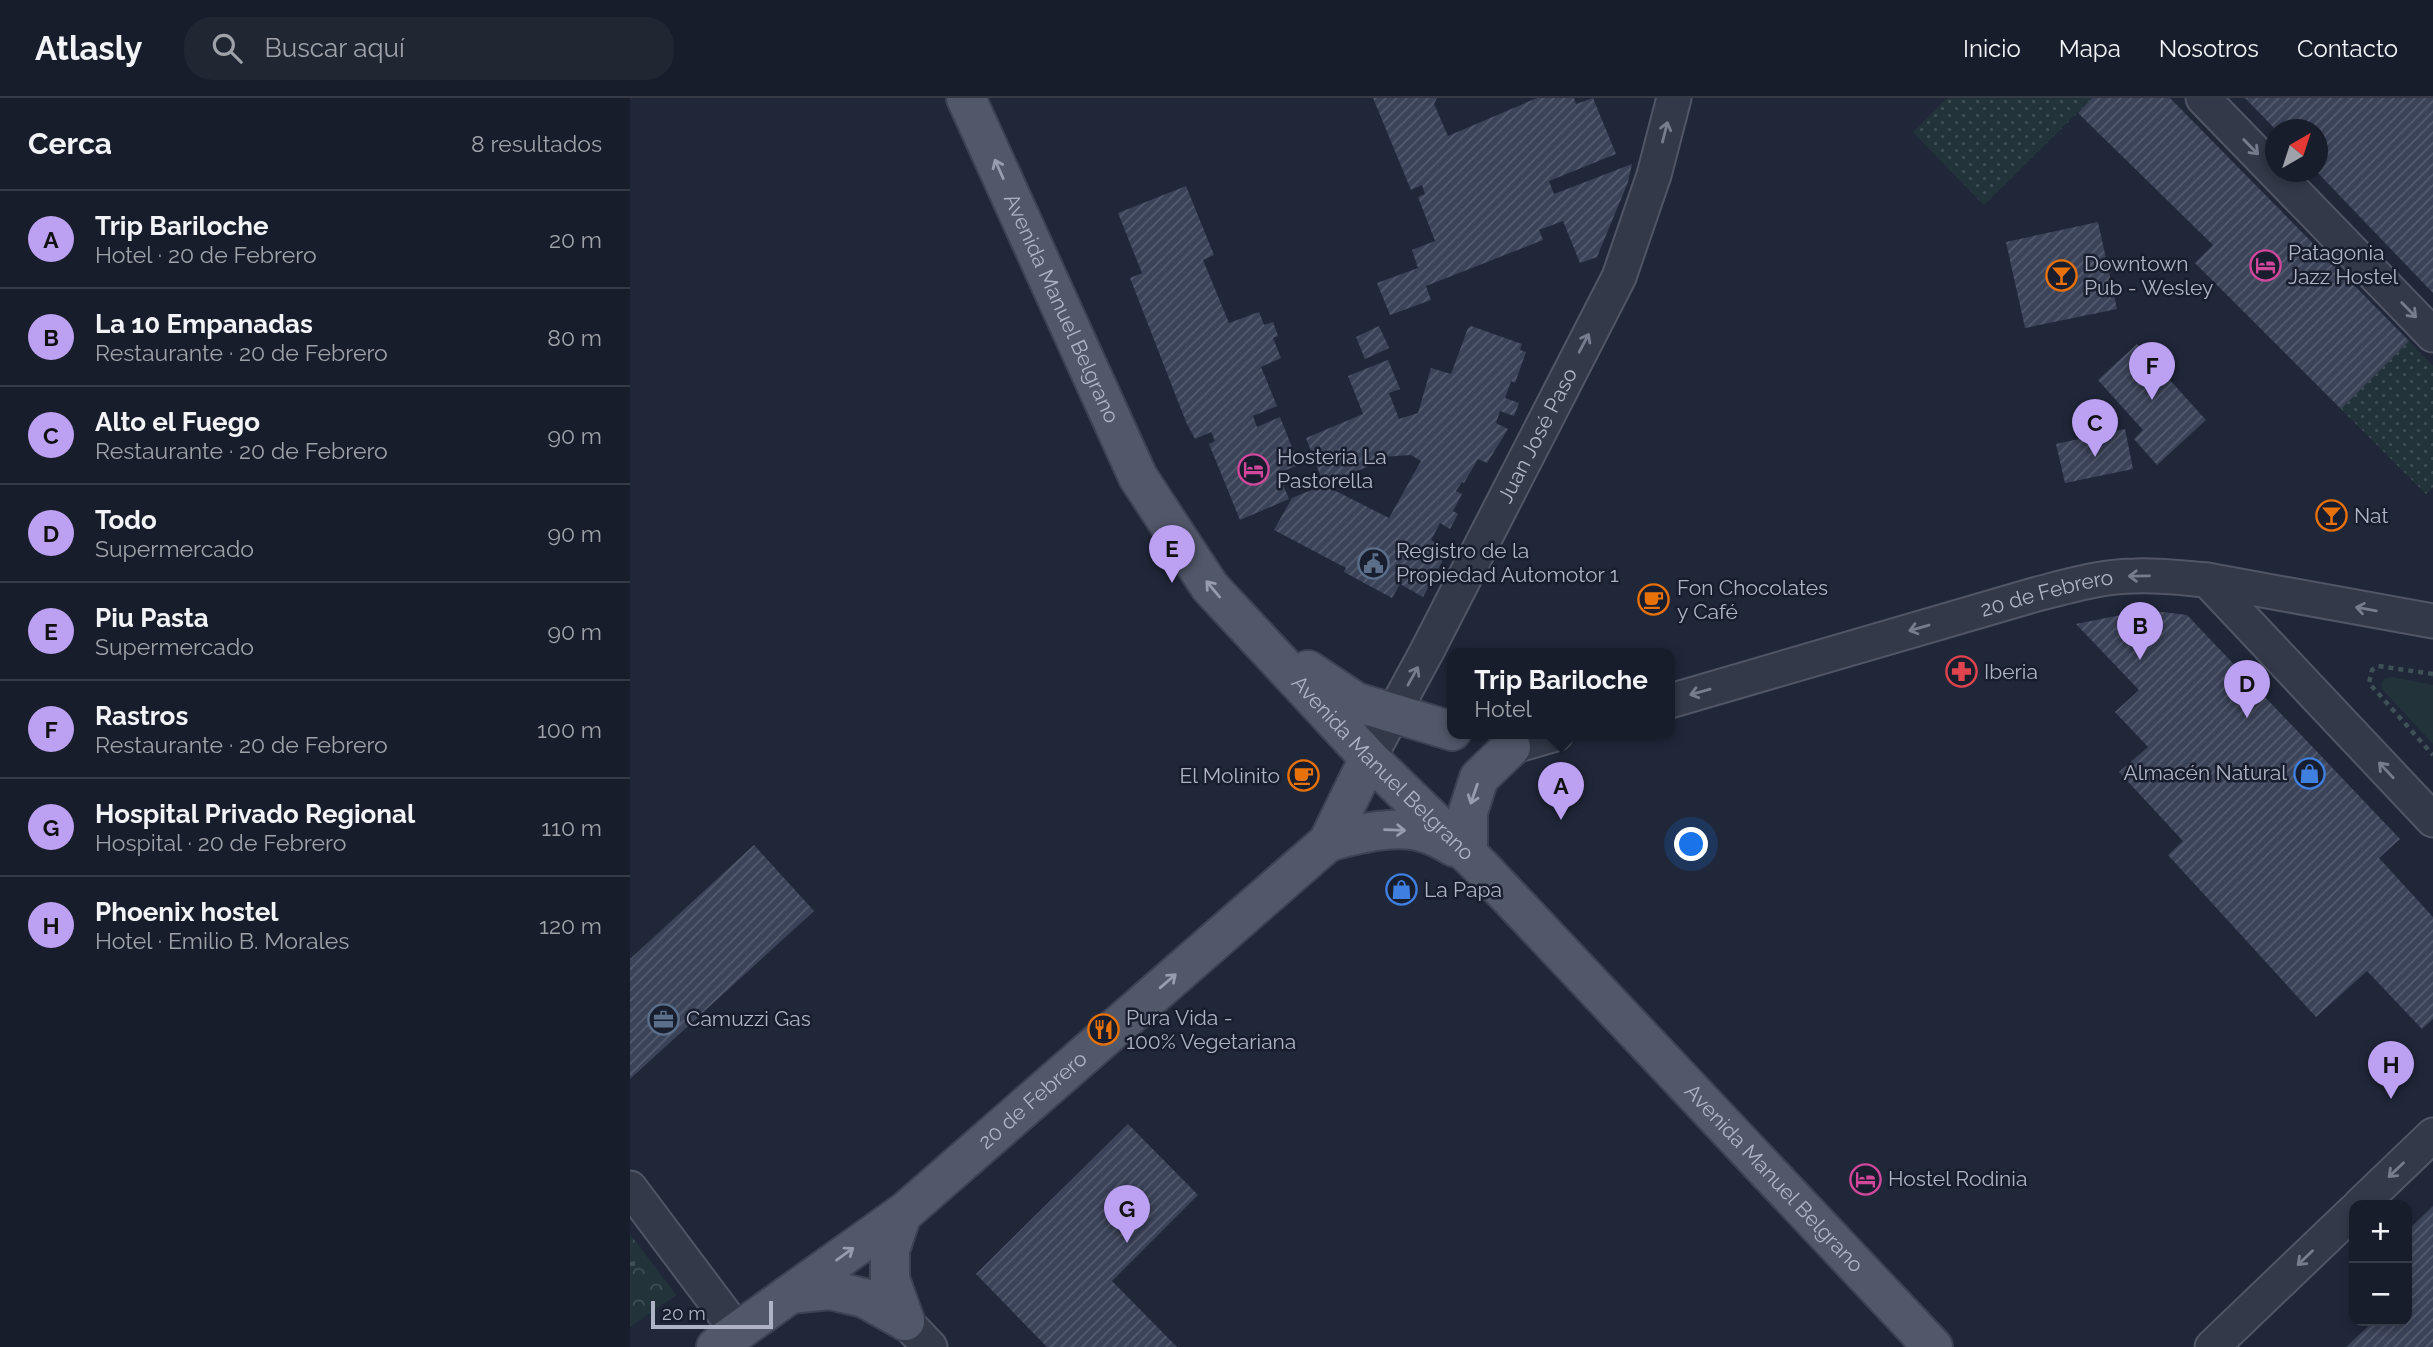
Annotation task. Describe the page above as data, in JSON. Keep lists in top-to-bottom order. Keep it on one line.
{"streets":{"main road":["Avenida Manuel Belgrano","20 de Febrero"],"street":["Juan José Paso"]},"crossings":[["Avenida Manuel Belgrano","Juan José Paso"],["Avenida Manuel Belgrano","20 de Febrero"],["Juan José Paso","20 de Febrero"]],"one_way":["Avenida Manuel Belgrano","Juan José Paso"],"places":{"hotel":["Patagonia Jazz Hostel","Hosteria La Pastorella","Hostel Rodinia"],"bar":["Downtown Pub - Wesley","Nat"],"public building":["Registro de la Propiedad Automotor 1"],"cafe":["Fon Chocolates y Café","El Molinito"],"pharmacy":["Iberia"],"shop":["Almacén Natural","La Papa"],"office":["Camuzzi Gas"],"restaurant":["Pura Vida - 100% Vegetariana"]},"scale_bar":"20 m","north":"top right","page":{"header":"Atlasly","search":"Buscar aquí","nav":["Inicio","Mapa","Nosotros","Contacto"],"heading":["Cerca","8 resultados"],"list":[{"mark":"A","name":"Trip Bariloche","note":"Hotel · 20 de Febrero","value":"20 m"},{"mark":"B","name":"La 10 Empanadas","note":"Restaurante · 20 de Febrero","value":"80 m"},{"mark":"C","name":"Alto el Fuego","note":"Restaurante · 20 de Febrero","value":"90 m"},{"mark":"D","name":"Todo","note":"Supermercado","value":"90 m"},{"mark":"E","name":"Piu Pasta","note":"Supermercado","value":"90 m"},{"mark":"F","name":"Rastros","note":"Restaurante · 20 de Febrero","value":"100 m"},{"mark":"G","name":"Hospital Privado Regional","note":"Hospital · 20 de Febrero","value":"110 m"},{"mark":"H","name":"Phoenix hostel","note":"Hotel · Emilio B. Morales","value":"120 m"}],"pins":["F","C","E","B","D","A","H","G"],"popup":["Trip Bariloche","Hotel"],"map_buttons":["+","−"],"scale":"20 m"}}
